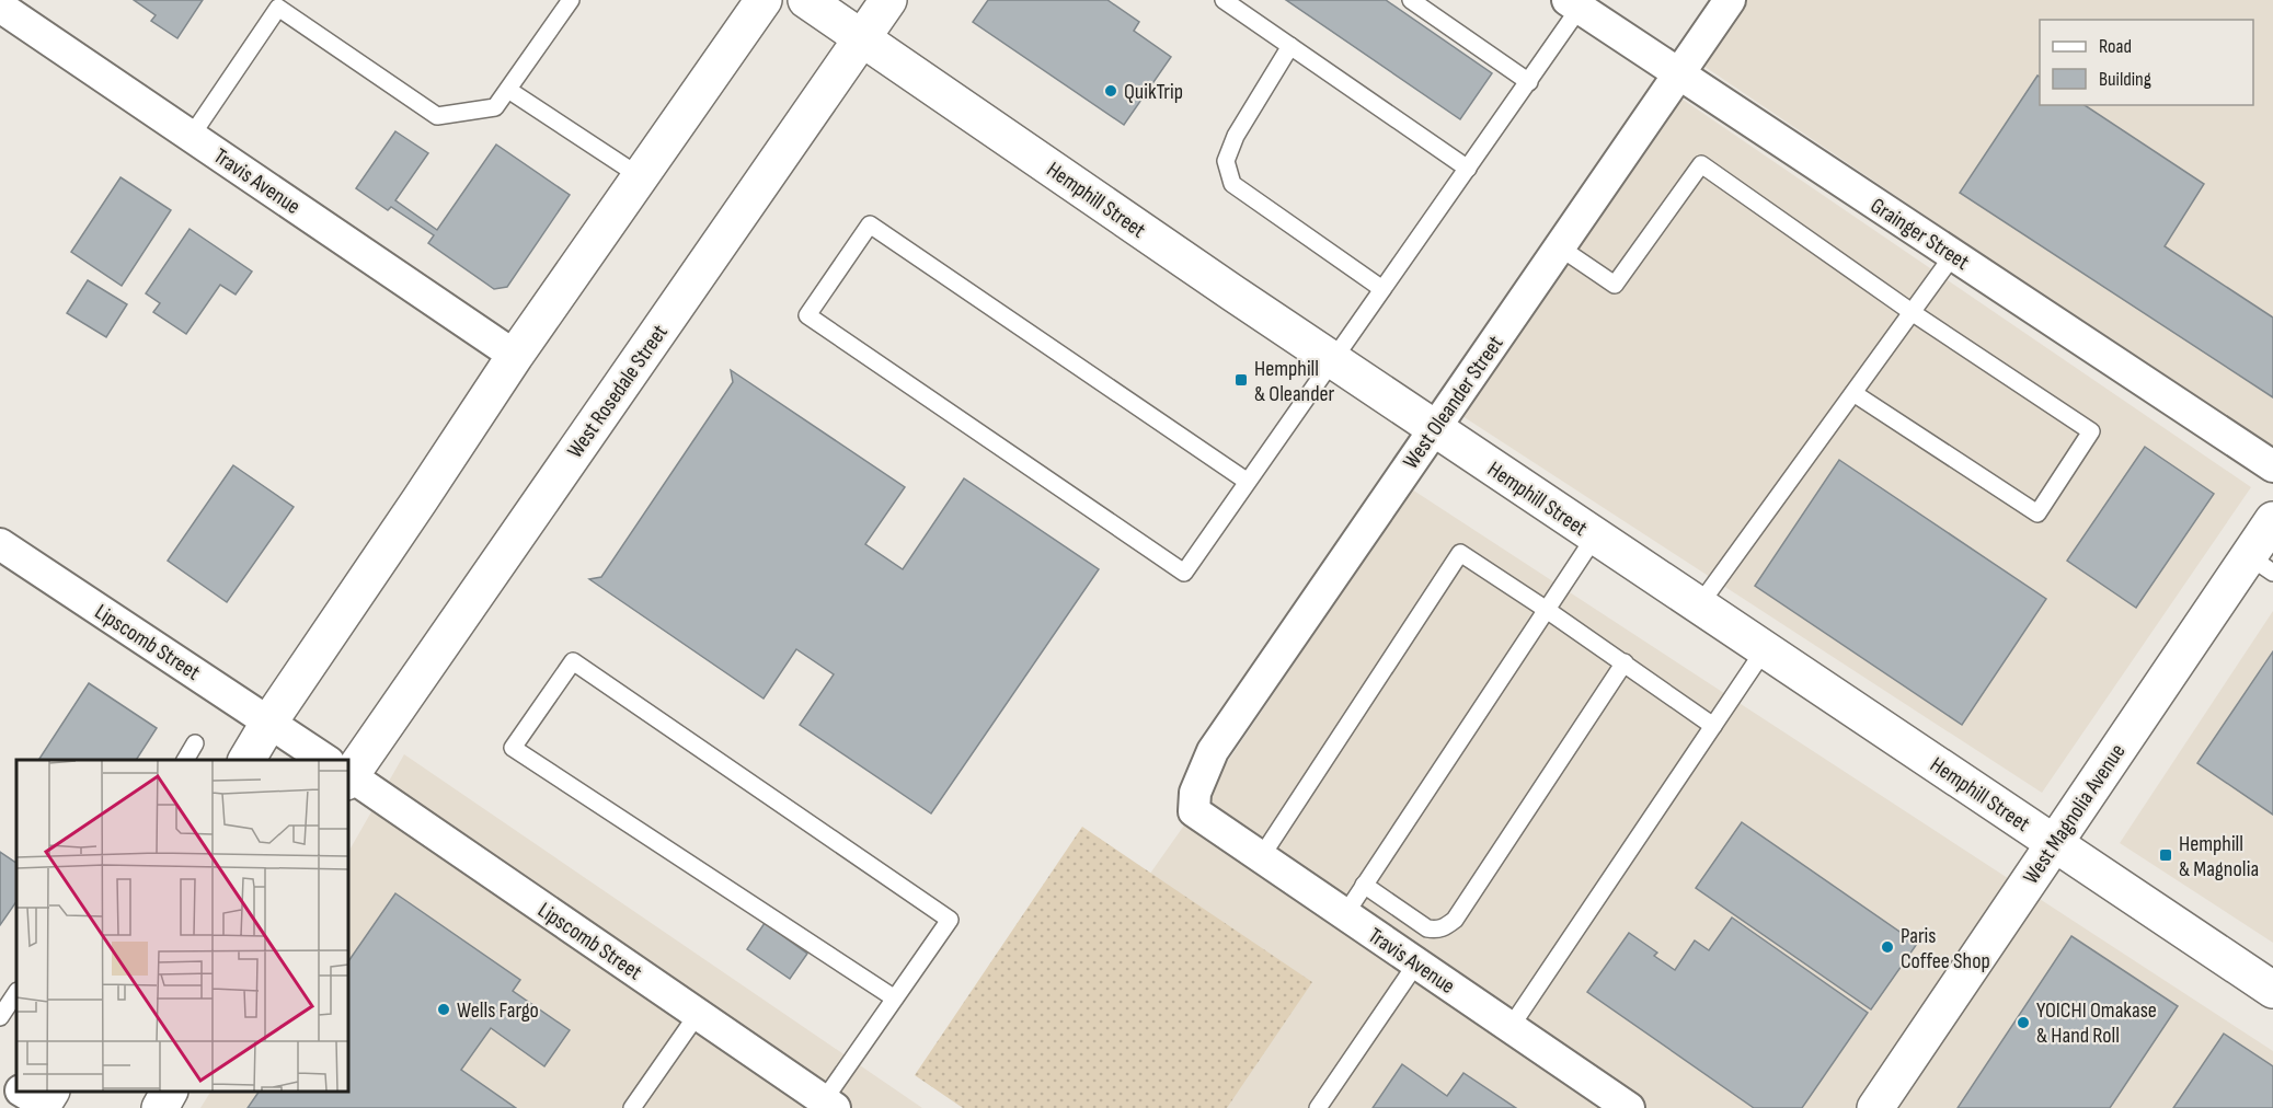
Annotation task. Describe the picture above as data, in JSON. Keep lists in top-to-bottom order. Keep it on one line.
{"streets":{"main road":["Hemphill Street","West Rosedale Street","West Magnolia Avenue"],"street":["Travis Avenue","Grainger Street","West Oleander Street","Lipscomb Street"]},"crossings":[["Travis Avenue","West Oleander Street"],["Hemphill Street","West Rosedale Street"],["Hemphill Street","West Oleander Street"],["Hemphill Street","West Magnolia Avenue"],["Grainger Street","West Oleander Street"]],"places":{"other":["QuikTrip","Paris Coffee Shop","Wells Fargo","YOICHI Omakase & Hand Roll"],"transit":["Hemphill & Oleander","Hemphill & Magnolia"]},"legend":["Road","Building"]}
